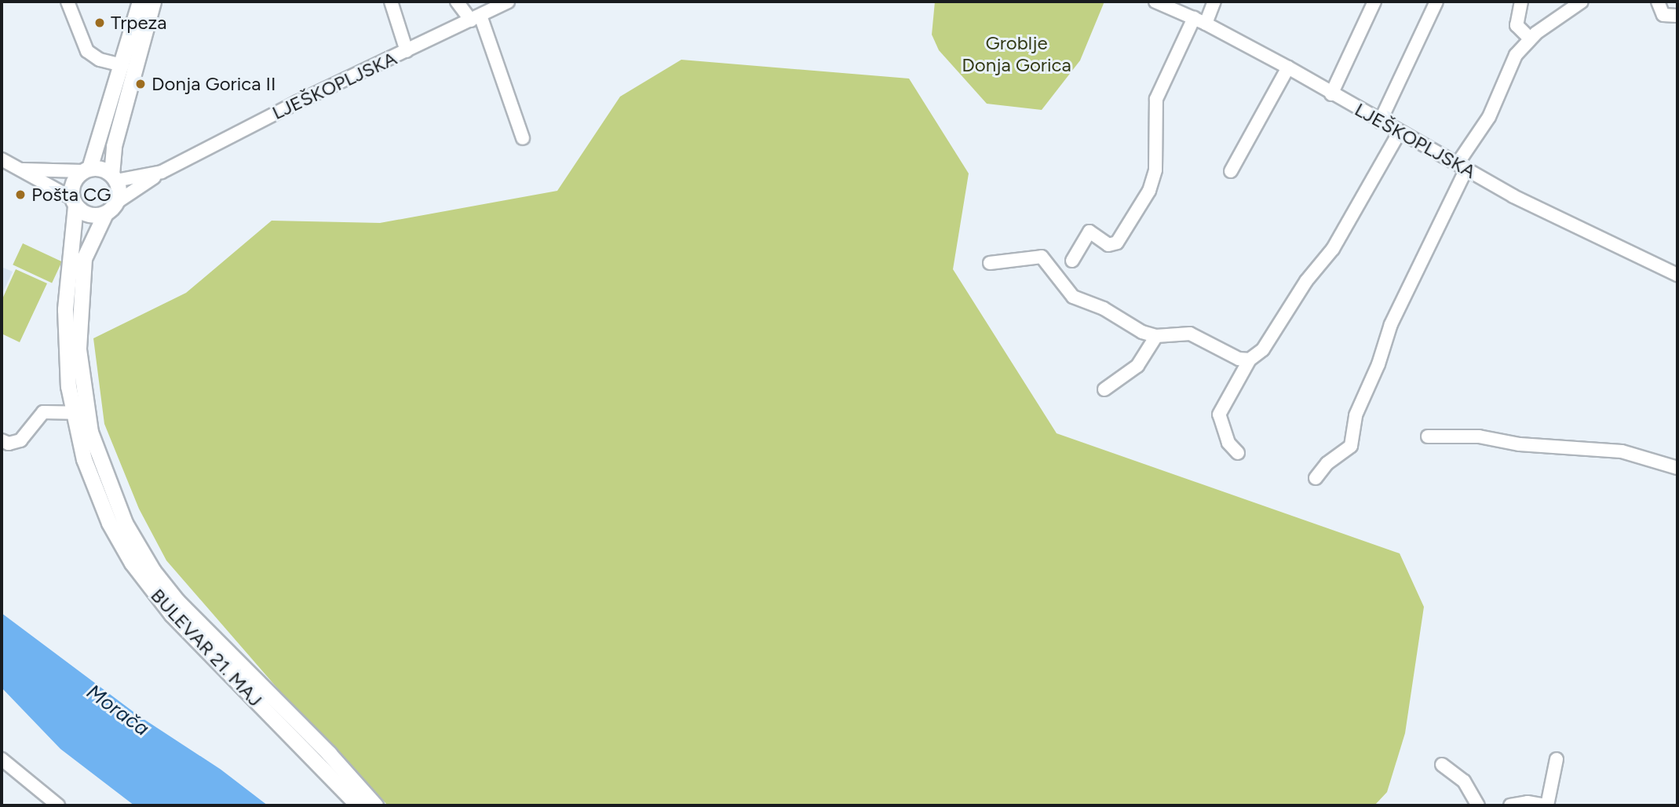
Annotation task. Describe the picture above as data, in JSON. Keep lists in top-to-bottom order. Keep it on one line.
{"streets":{"main road":["BULEVAR 21. MAJ"],"street":["LJEŠKOPLJSKA"]},"crossings":[["LJEŠKOPLJSKA","BULEVAR 21. MAJ"]],"water":["Morača"],"parks":["Groblje Donja Gorica"],"places":["Trpeza","Donja Gorica II","Pošta CG"]}
